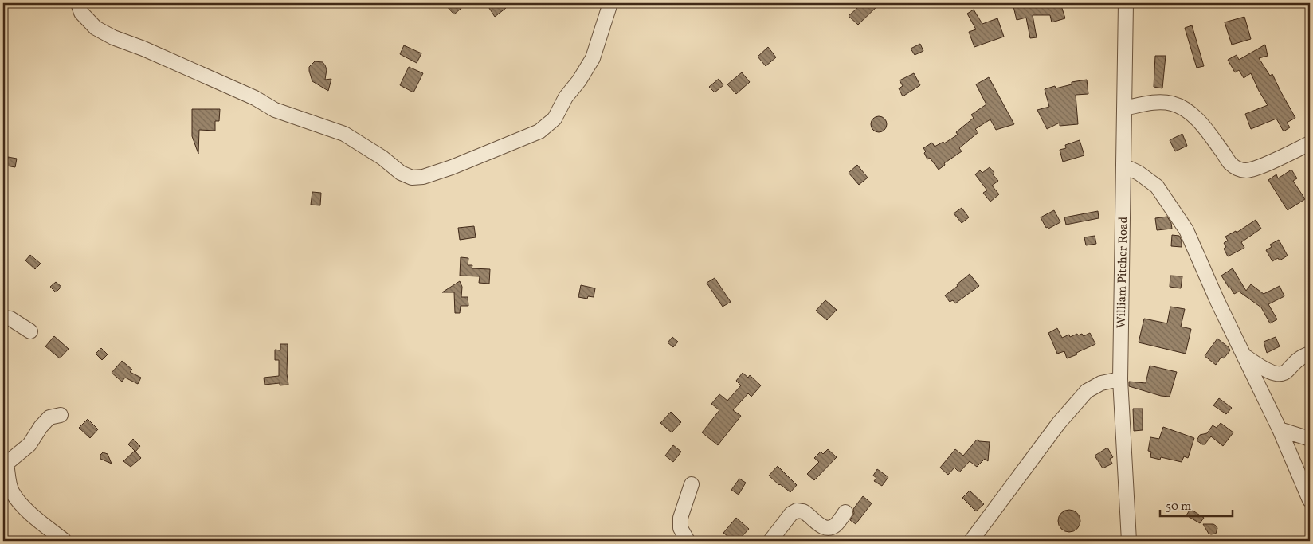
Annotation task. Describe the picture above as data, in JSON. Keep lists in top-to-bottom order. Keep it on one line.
{"streets":{"street":["William Pitcher Road"]},"scale_bar":"50 m"}
